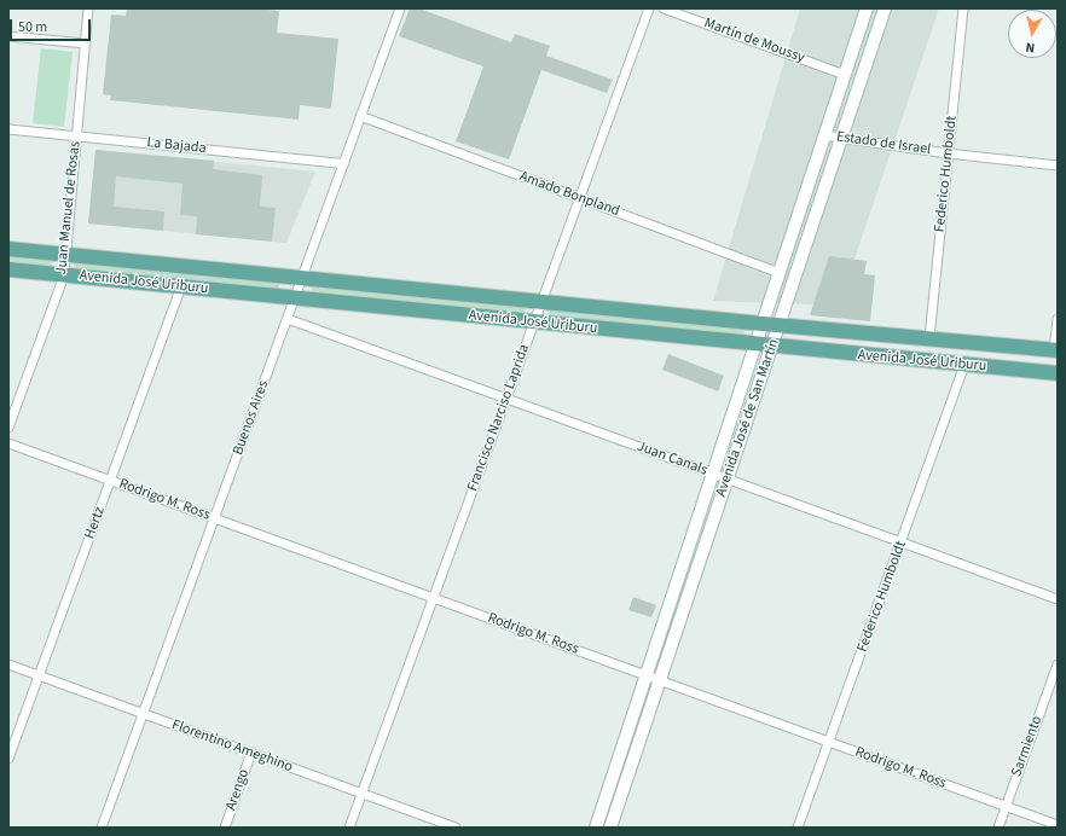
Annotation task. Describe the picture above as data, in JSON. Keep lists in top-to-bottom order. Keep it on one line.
{"streets":{"main road":["Avenida José Uriburu","Avenida José de San Martín"],"street":["Martín de Moussy","Estado de Israel","La Bajada","Federico Humboldt","Amado Bonpland","Juan Manuel de Rosas","Buenos Aires","Francisco Narciso Laprida","Juan Canals","Rodrigo M. Ross","Hertz","Florentino Ameghino","Sarmiento","Arengo"]},"crossings":[["Martín de Moussy","Avenida José de San Martín"],["Estado de Israel","Federico Humboldt"],["Estado de Israel","Avenida José de San Martín"],["La Bajada","Juan Manuel de Rosas"],["La Bajada","Buenos Aires"],["Federico Humboldt","Avenida José Uriburu"],["Federico Humboldt","Juan Canals"],["Federico Humboldt","Rodrigo M. Ross"],["Amado Bonpland","Buenos Aires"],["Amado Bonpland","Francisco Narciso Laprida"],["Amado Bonpland","Avenida José de San Martín"],["Juan Manuel de Rosas","Avenida José Uriburu"],["Avenida José Uriburu","Buenos Aires"],["Avenida José Uriburu","Francisco Narciso Laprida"],["Avenida José Uriburu","Avenida José de San Martín"],["Avenida José Uriburu","Hertz"],["Buenos Aires","Juan Canals"],["Buenos Aires","Rodrigo M. Ross"],["Buenos Aires","Florentino Ameghino"],["Francisco Narciso Laprida","Juan Canals"],["Francisco Narciso Laprida","Rodrigo M. Ross"],["Francisco Narciso Laprida","Florentino Ameghino"],["Avenida José de San Martín","Juan Canals"],["Avenida José de San Martín","Rodrigo M. Ross"],["Rodrigo M. Ross","Hertz"],["Rodrigo M. Ross","Sarmiento"],["Hertz","Florentino Ameghino"],["Florentino Ameghino","Arengo"]],"scale_bar":"50 m","north":"bottom"}
